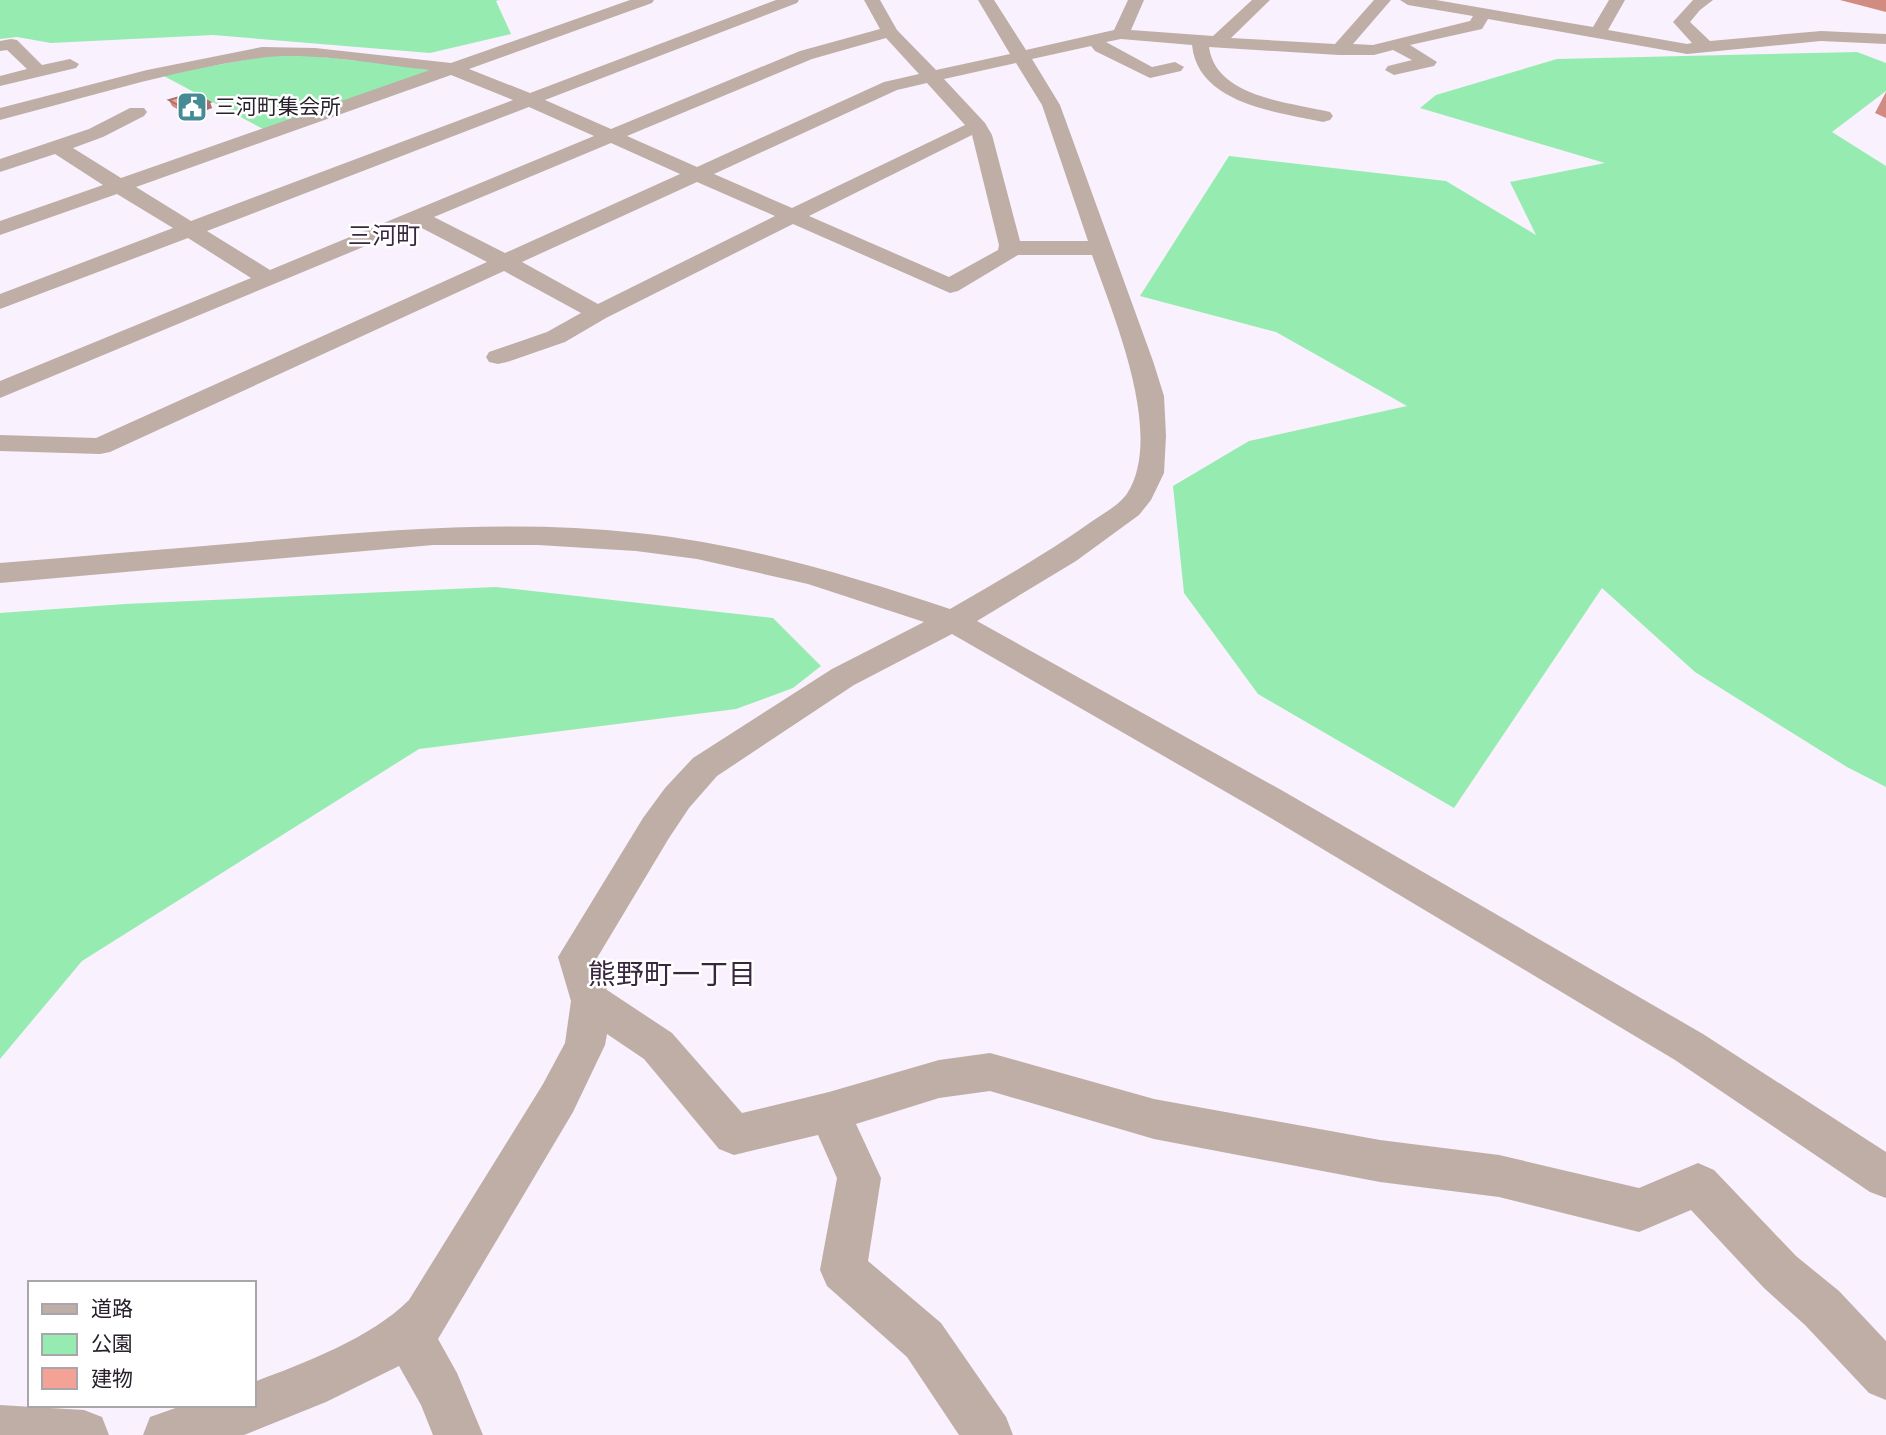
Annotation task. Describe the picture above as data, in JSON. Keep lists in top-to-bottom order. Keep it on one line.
{"districts":["三河町","熊野町一丁目"],"places":{"public building":["三河町集会所"]},"legend":["道路","公園","建物"]}
